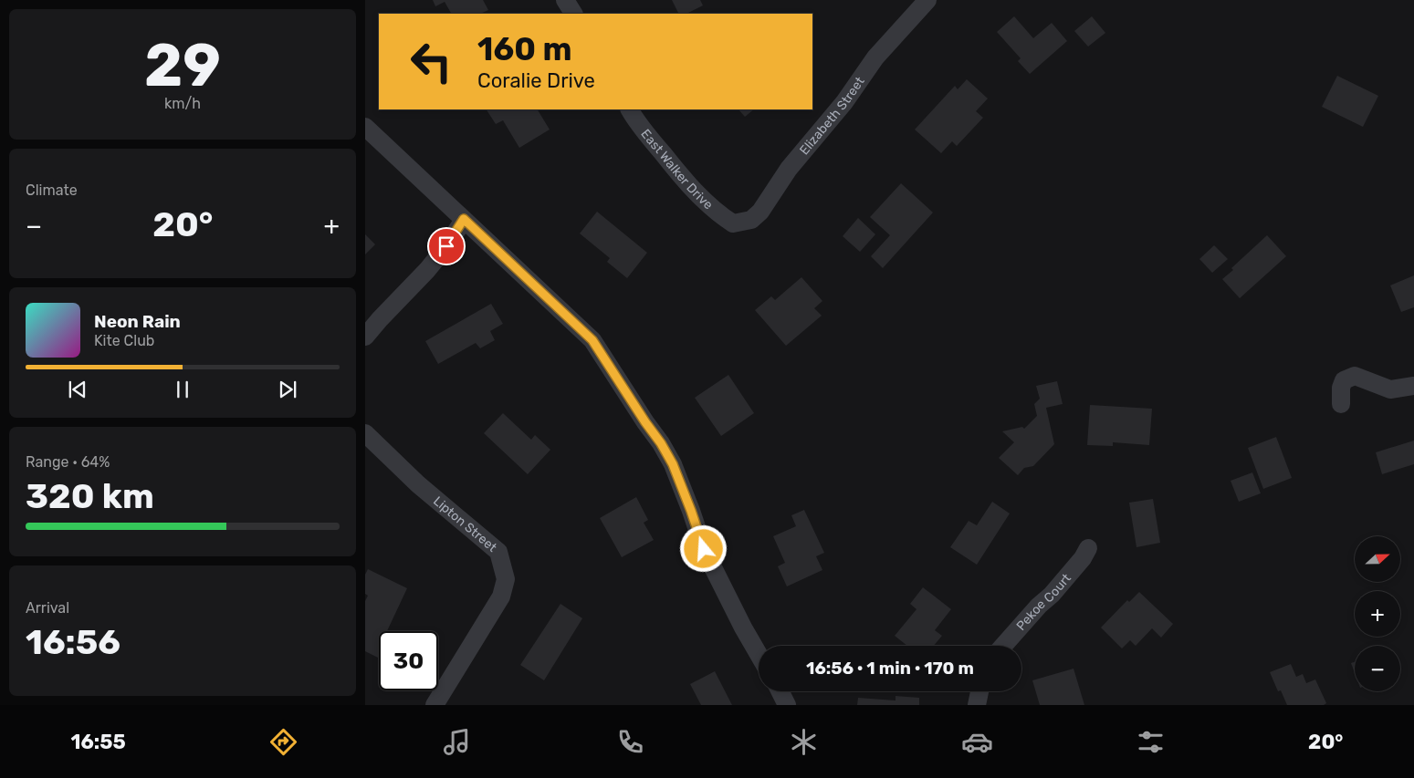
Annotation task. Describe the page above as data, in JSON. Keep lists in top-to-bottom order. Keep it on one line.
{"streets":{"street":["Elizabeth Street","East Walker Drive","Lipton Street","Pekoe Court"]},"crossings":[["Elizabeth Street","East Walker Drive"]],"north":"right","page":{"tile":[["29","km/h"],"Climate",["Range · 64%","320 km"],["Arrival","16:56"]],"turn":["160 m","Coralie Drive"],"heat":["−","20°","+"],"song":["Neon Rain","Kite Club"],"map_buttons":["+","−"],"limit":"30","trip":"16:56 · 1 min · 170 m","tabs":["16:55","20°"]}}
